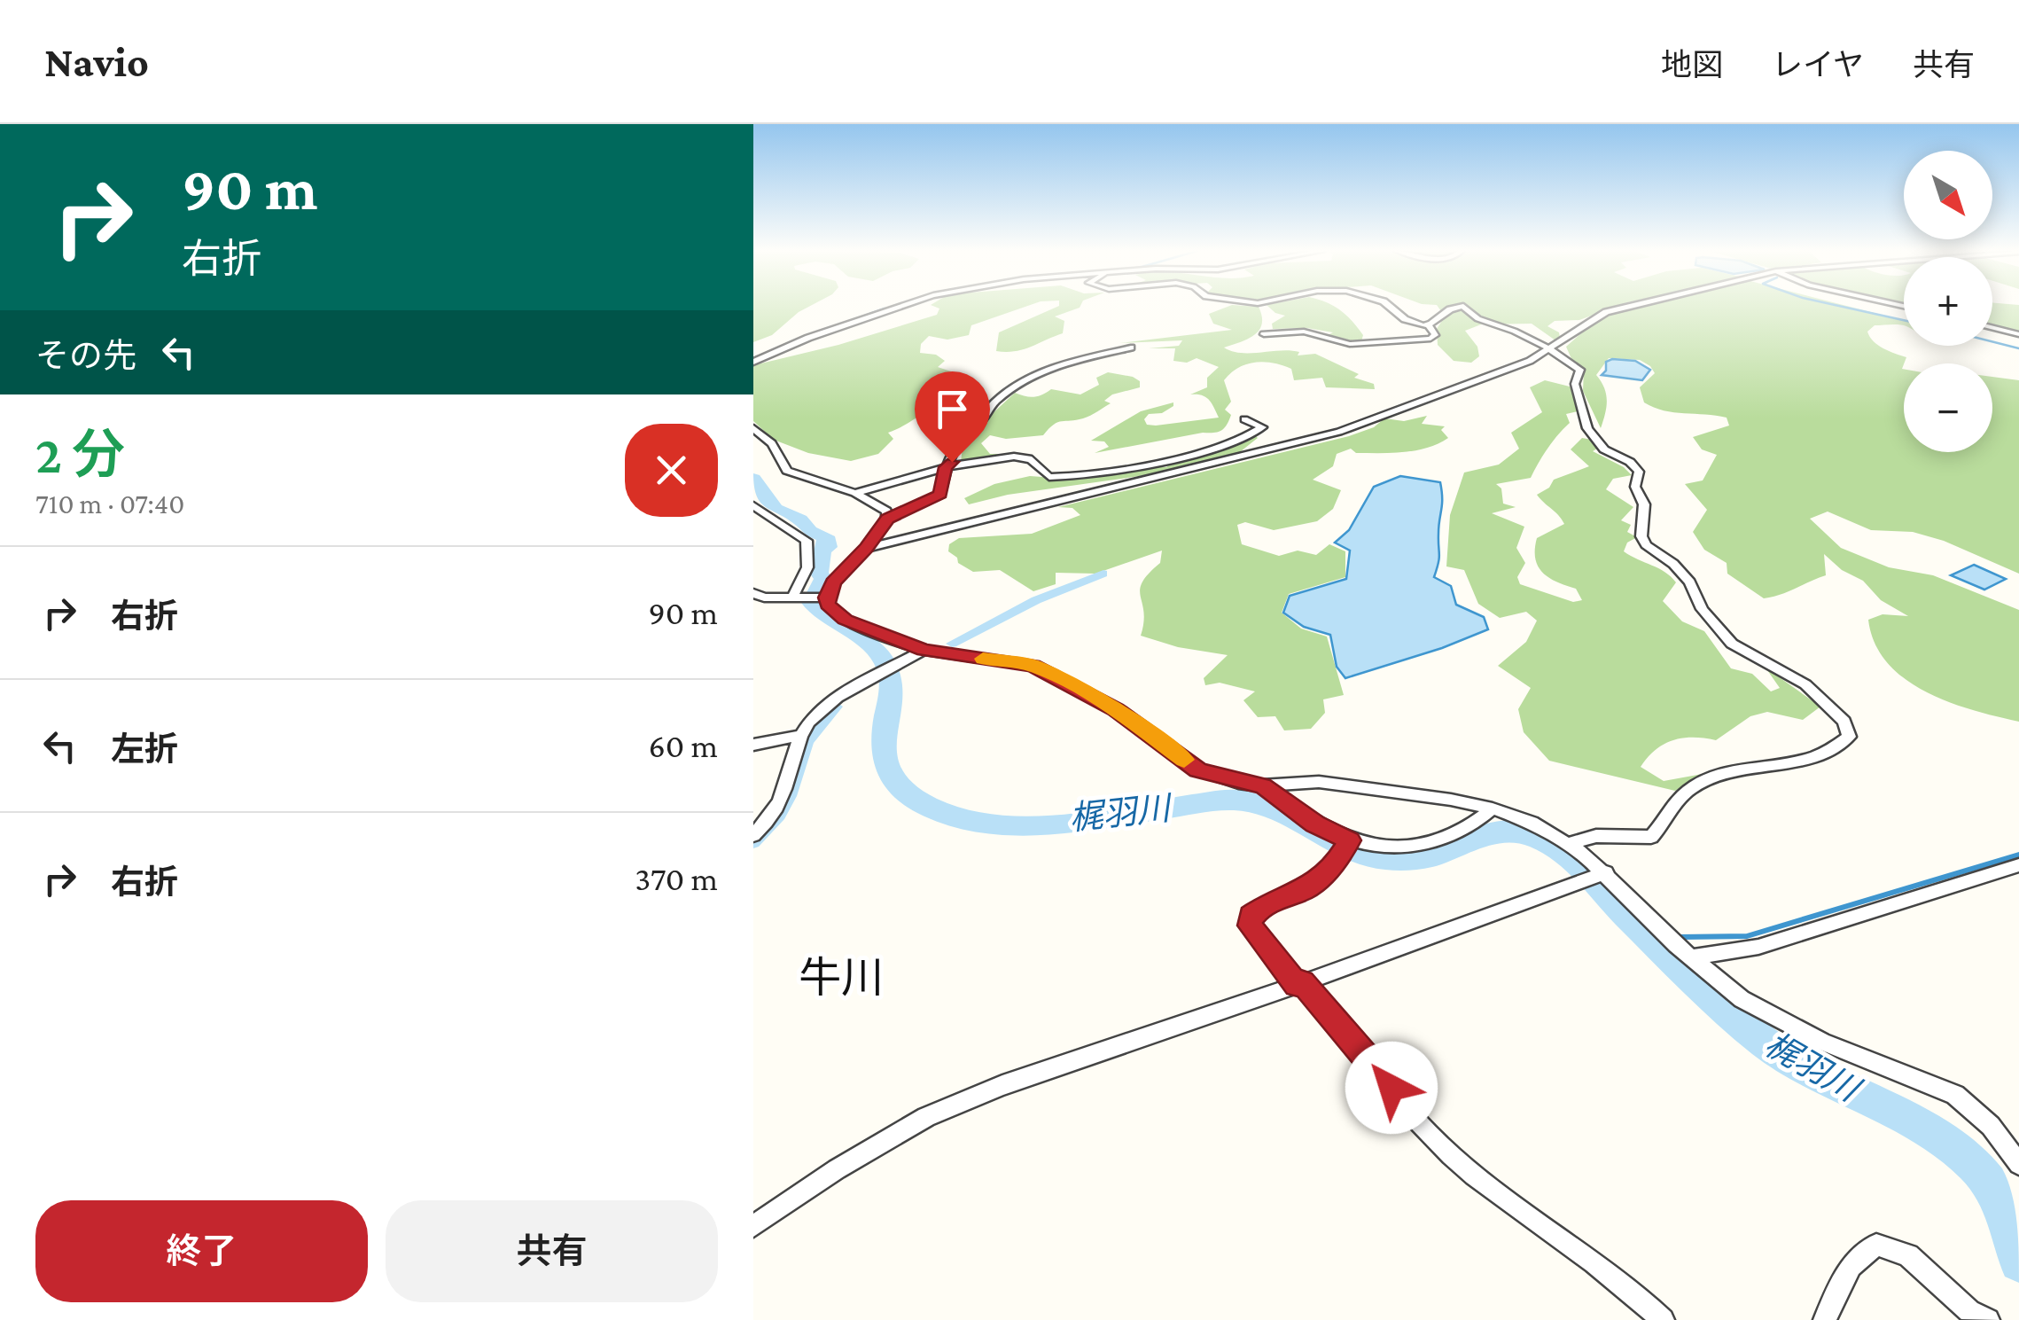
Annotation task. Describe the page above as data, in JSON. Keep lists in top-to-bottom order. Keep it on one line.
{"districts":["牛川"],"water":["梶羽川"],"north":"bottom right","page":{"header":"Navio","nav":["地図","レイヤ","共有"],"turn":["90 m","右折"],"map_buttons":["+","−"],"then":"その先","heading":["2 分","710 m · 07:40"],"list":[{"name":"右折","value":"90 m"},{"name":"左折","value":"60 m"},{"name":"右折","value":"370 m"}],"buttons":["終了","共有"]}}
